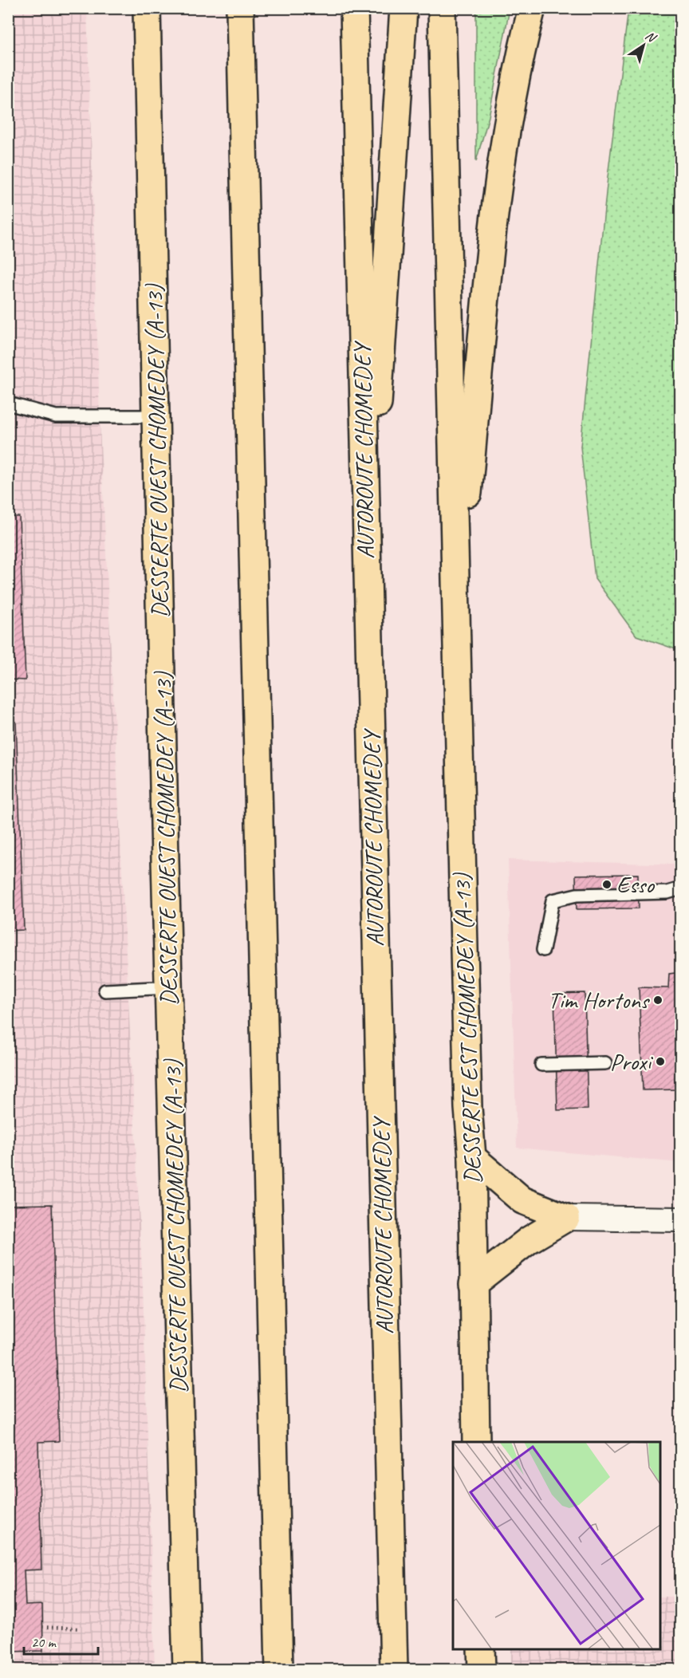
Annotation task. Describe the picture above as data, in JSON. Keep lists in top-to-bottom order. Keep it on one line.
{"streets":{"main road":["DESSERTE OUEST CHOMEDEY (A-13)","AUTOROUTE CHOMEDEY","DESSERTE EST CHOMEDEY (A-13)"]},"places":["Esso","Tim Hortons","Proxi"],"scale_bar":"20 m","north":"top right"}
